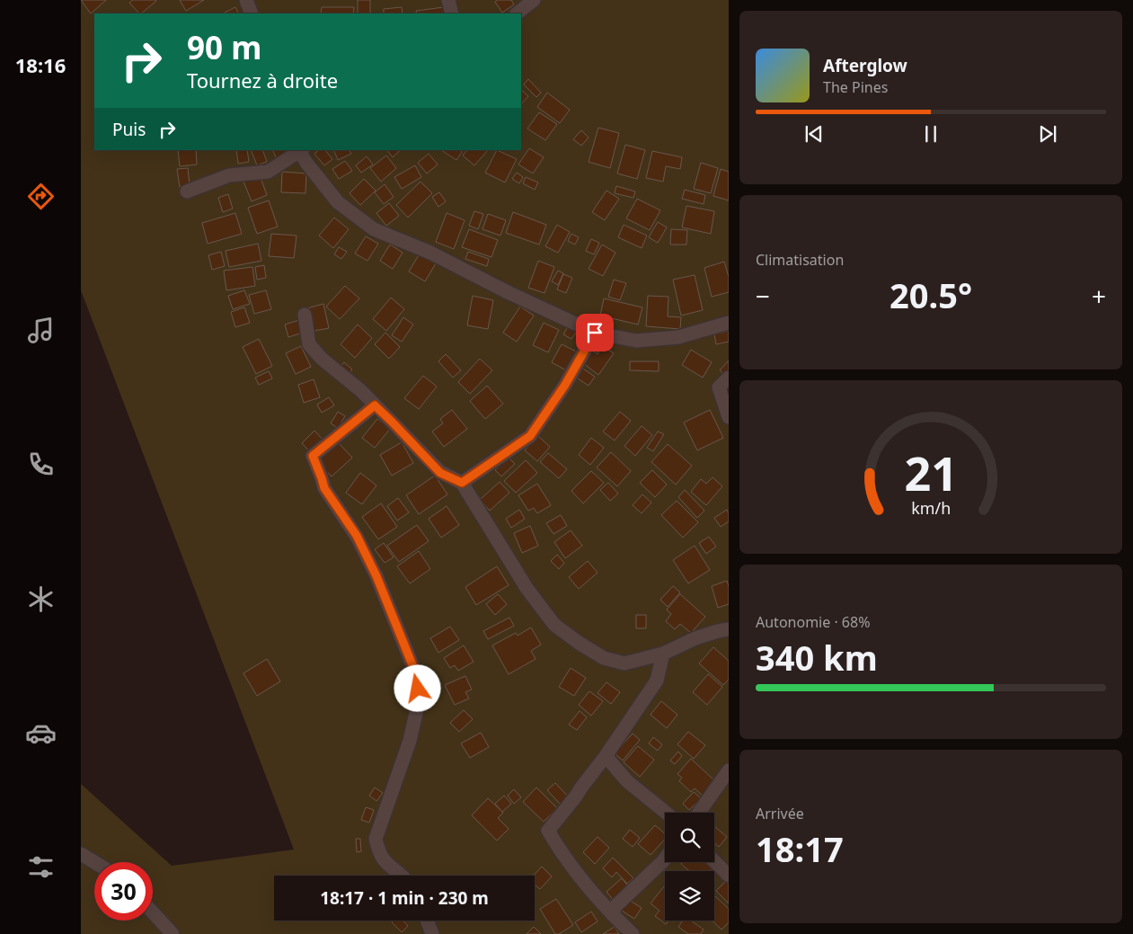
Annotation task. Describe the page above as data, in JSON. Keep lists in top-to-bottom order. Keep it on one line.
{"page":{"tabs":"18:16","turn":["90 m","Tournez à droite"],"song":["Afterglow","The Pines"],"then":"Puis","tile":["Climatisation",["Autonomie · 68%","340 km"],["Arrivée","18:17"]],"heat":["−","20.5°","+"],"limit":"30","trip":"18:17 · 1 min · 230 m","gauge":["21","km/h"]}}
